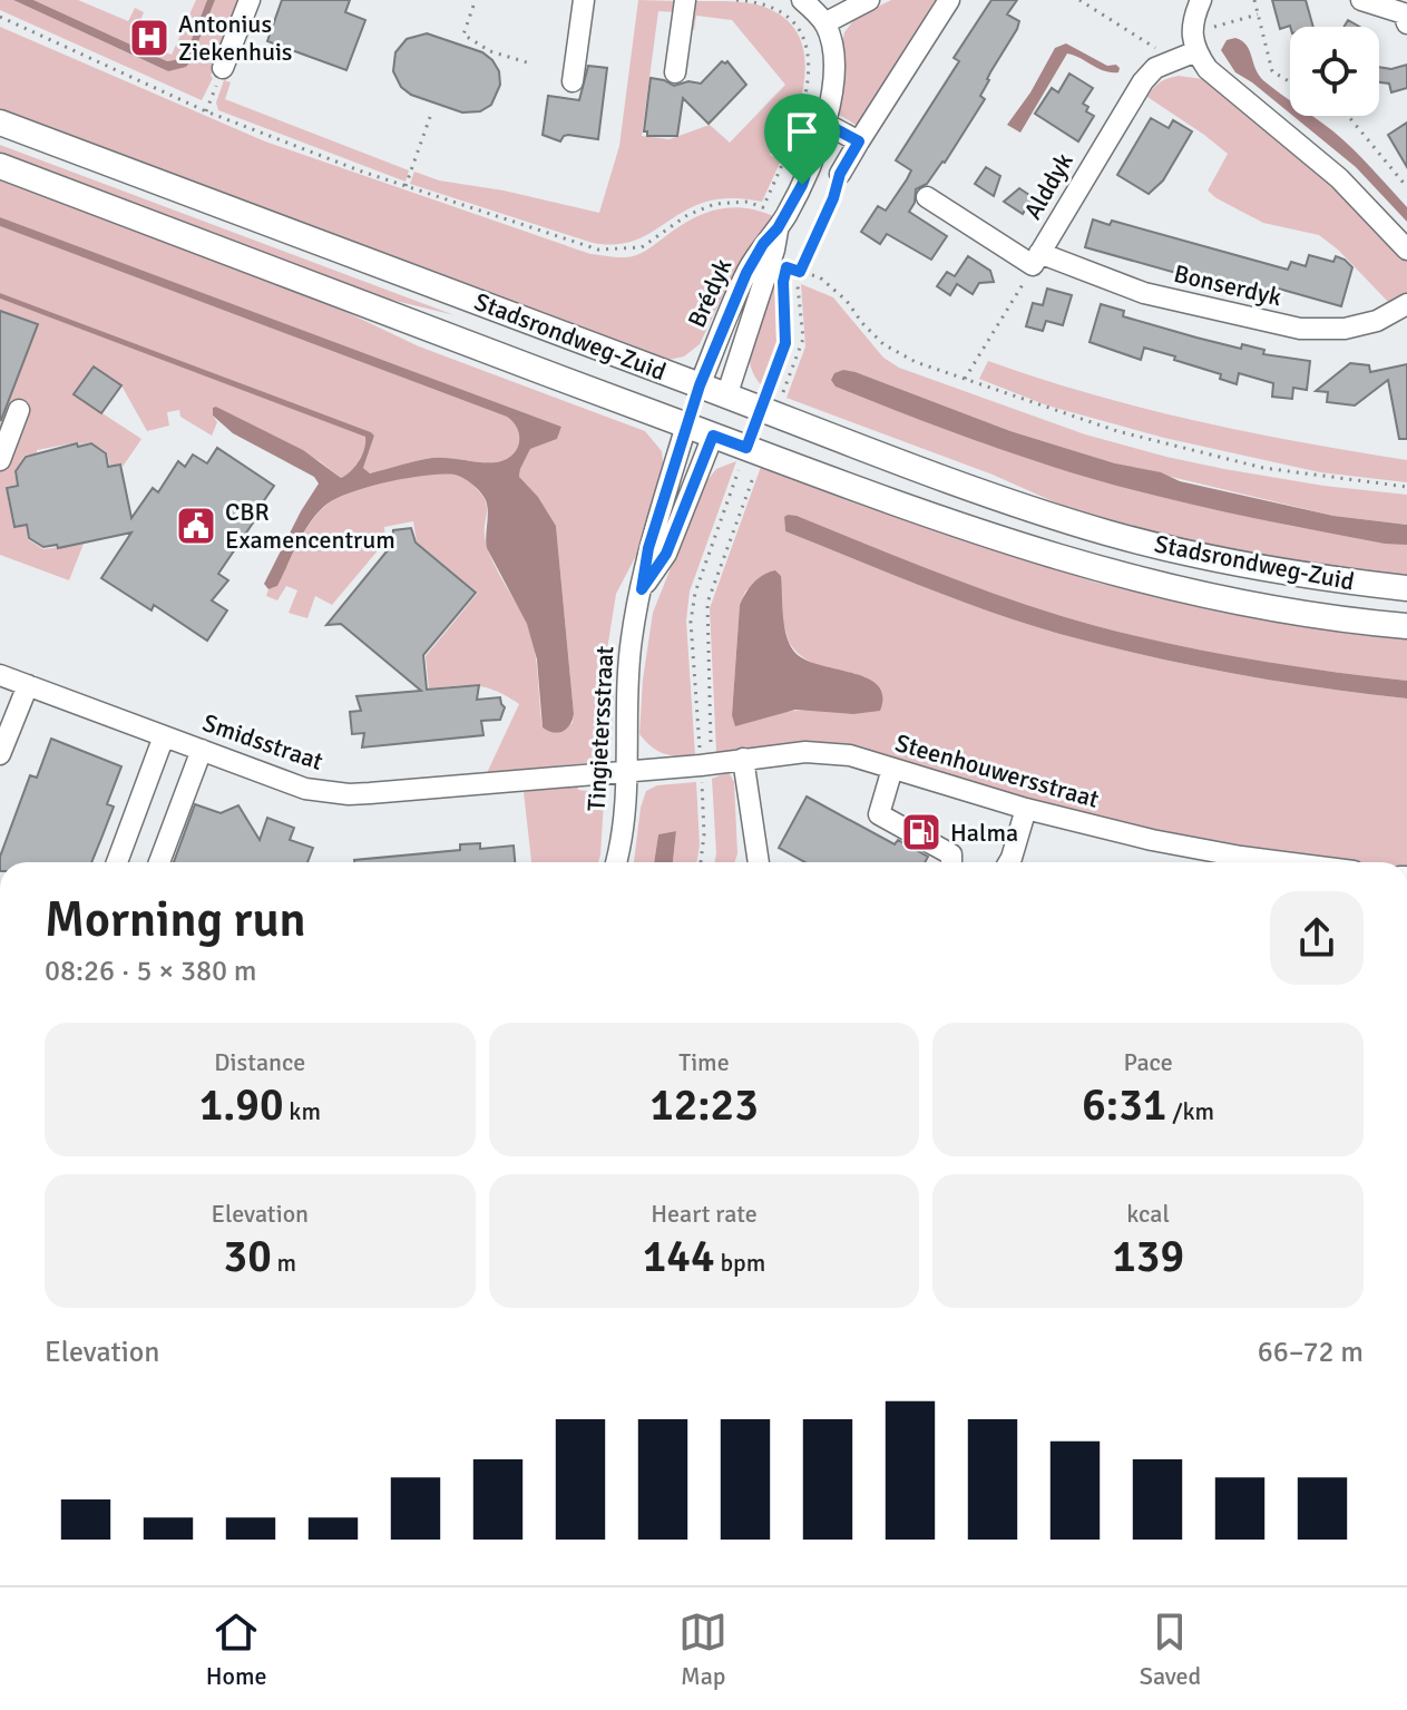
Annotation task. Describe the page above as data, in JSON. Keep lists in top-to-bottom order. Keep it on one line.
{"streets":{"main road":["Stadsrondweg-Zuid"],"street":["Alddyk","Bonserdyk","Brédyk","Tingietersstraat","Smidsstraat","Steenhouwersstraat"]},"crossings":[["Alddyk","Bonserdyk"],["Brédyk","Stadsrondweg-Zuid"],["Stadsrondweg-Zuid","Tingietersstraat"],["Tingietersstraat","Smidsstraat"],["Tingietersstraat","Steenhouwersstraat"],["Smidsstraat","Steenhouwersstraat"]],"places":{"hospital":["Antonius Ziekenhuis"],"public building":["CBR Examencentrum"],"fuel station":["Halma"]},"page":{"heading":["Morning run","08:26 · 5 × 380 m"],"stats":[["Distance","1.90 km"],["Time","12:23"],["Pace","6:31 /km"],["Elevation","30 m"],["Heart rate","144 bpm"],["kcal","139"]],"chart":["Elevation","66–72 m"],"tabs":["Home","Map","Saved"]}}
